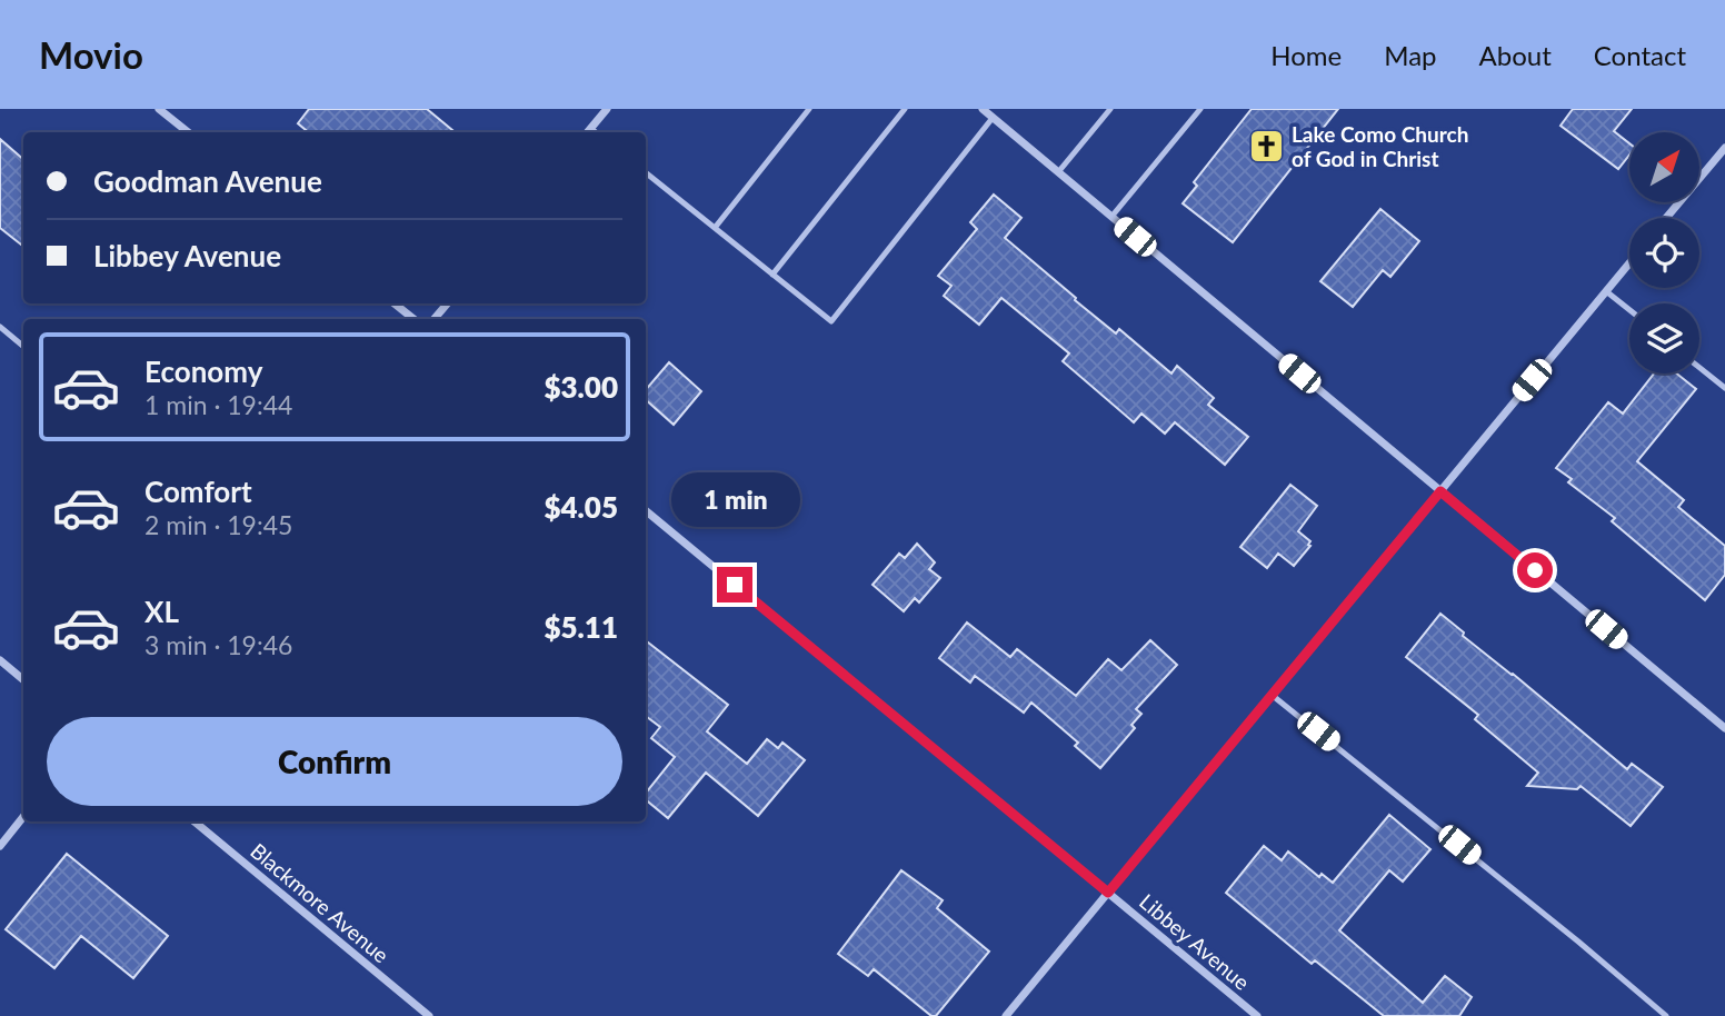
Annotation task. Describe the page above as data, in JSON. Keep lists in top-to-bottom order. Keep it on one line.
{"streets":{"street":["Blackmore Avenue","Libbey Avenue"]},"places":{"church":["Lake Como Church of God in Christ"]},"north":"top right","page":{"header":"Movio","nav":["Home","Map","About","Contact"],"banner":["Goodman Avenue","Libbey Avenue"],"list":[{"name":"Economy","note":"1 min · 19:44","value":"$3.00"},{"name":"Comfort","note":"2 min · 19:45","value":"$4.05"},{"name":"XL","note":"3 min · 19:46","value":"$5.11"}],"bubble":"1 min","buttons":"Confirm"}}
